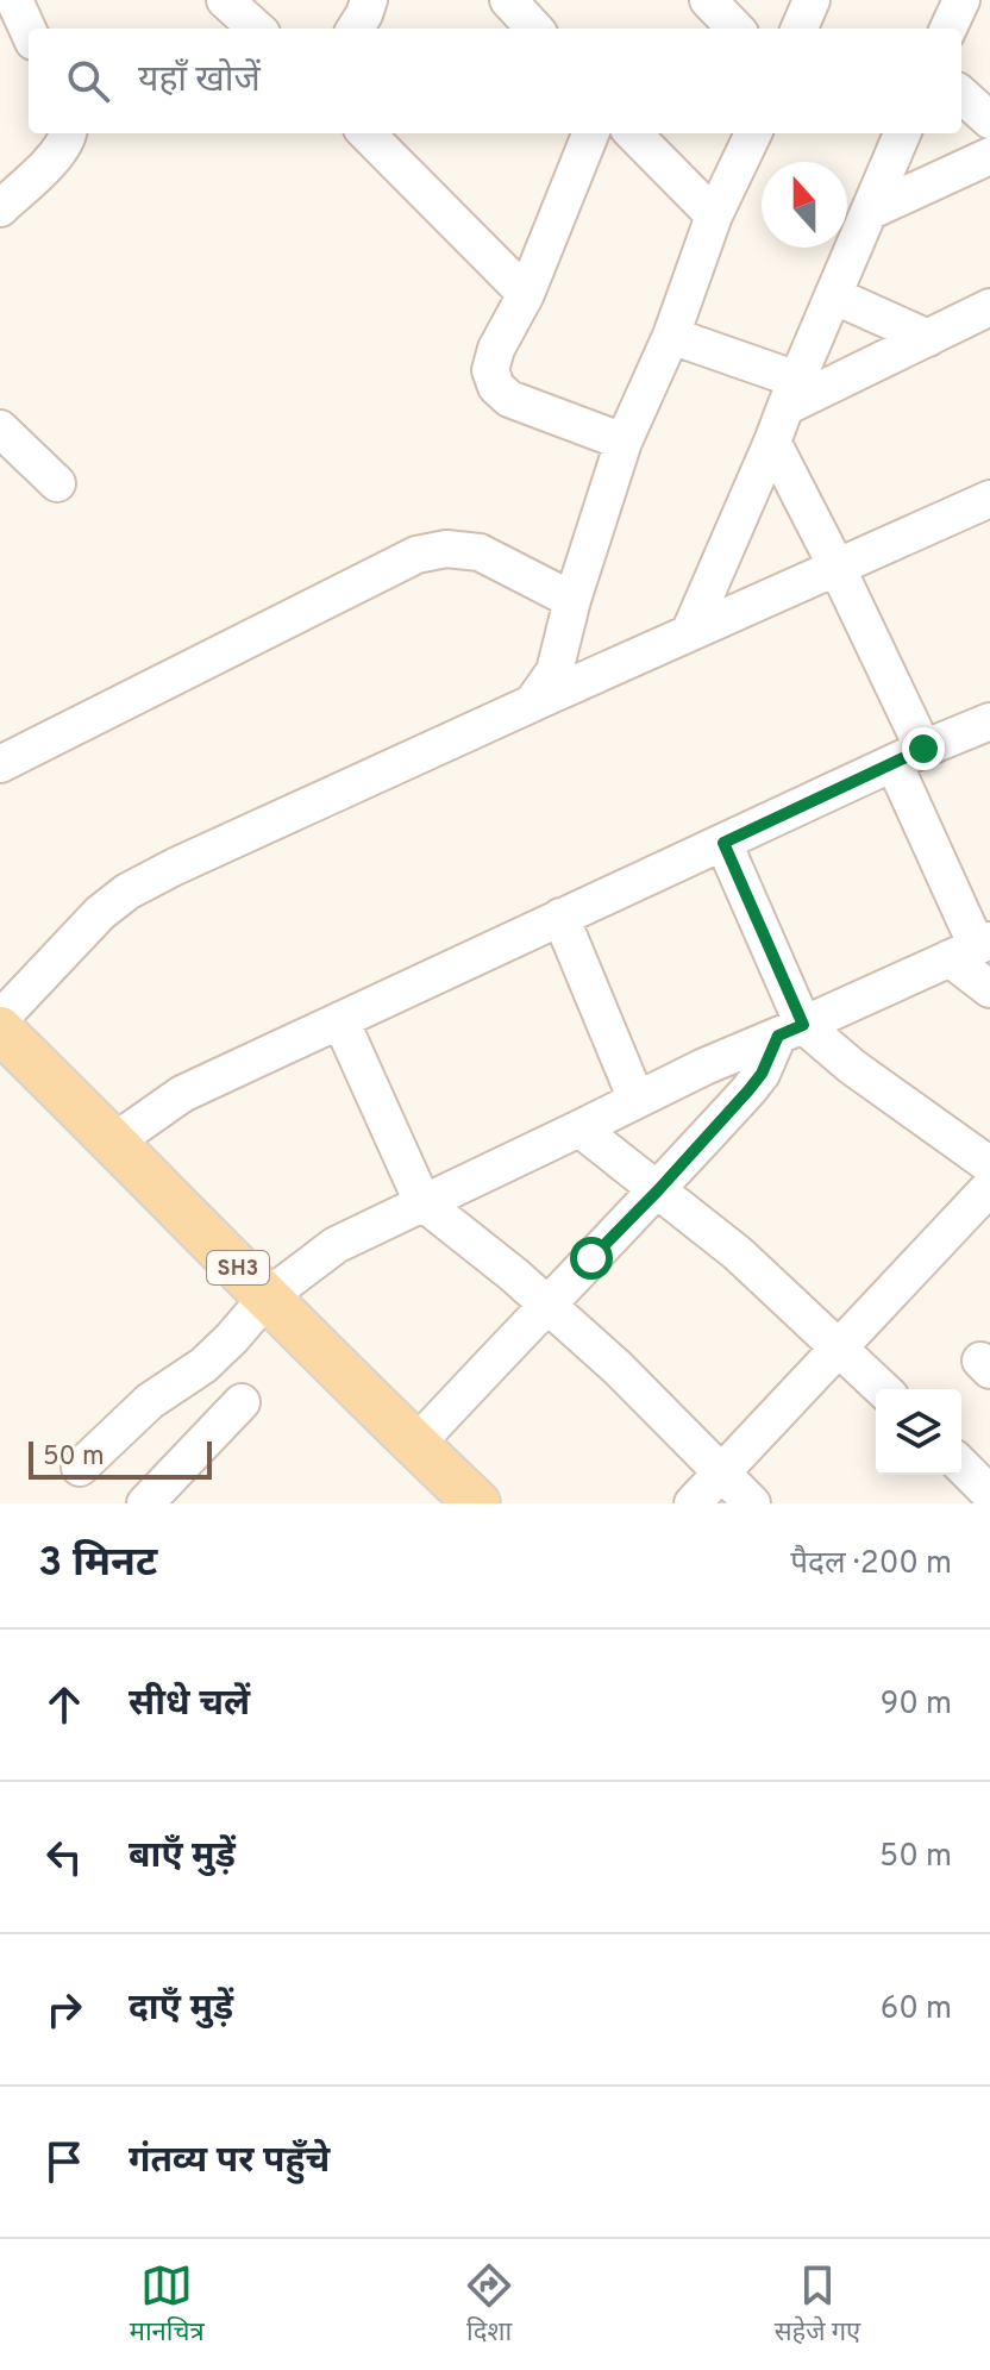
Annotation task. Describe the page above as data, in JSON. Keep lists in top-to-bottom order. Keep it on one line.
{"streets":{"main road":["SH3"]},"scale_bar":"50 m","north":"top","page":{"search":"यहाँ खोजें","scale":"50 m","heading":["3 मिनट","पैदल · 200 m"],"list":[["सीधे चलें","90 m"],["बाएँ मुड़ें","50 m"],["दाएँ मुड़ें","60 m"],"गंतव्य पर पहुँचे"],"nav":["मानचित्र","दिशा","सहेजे गए"]}}
